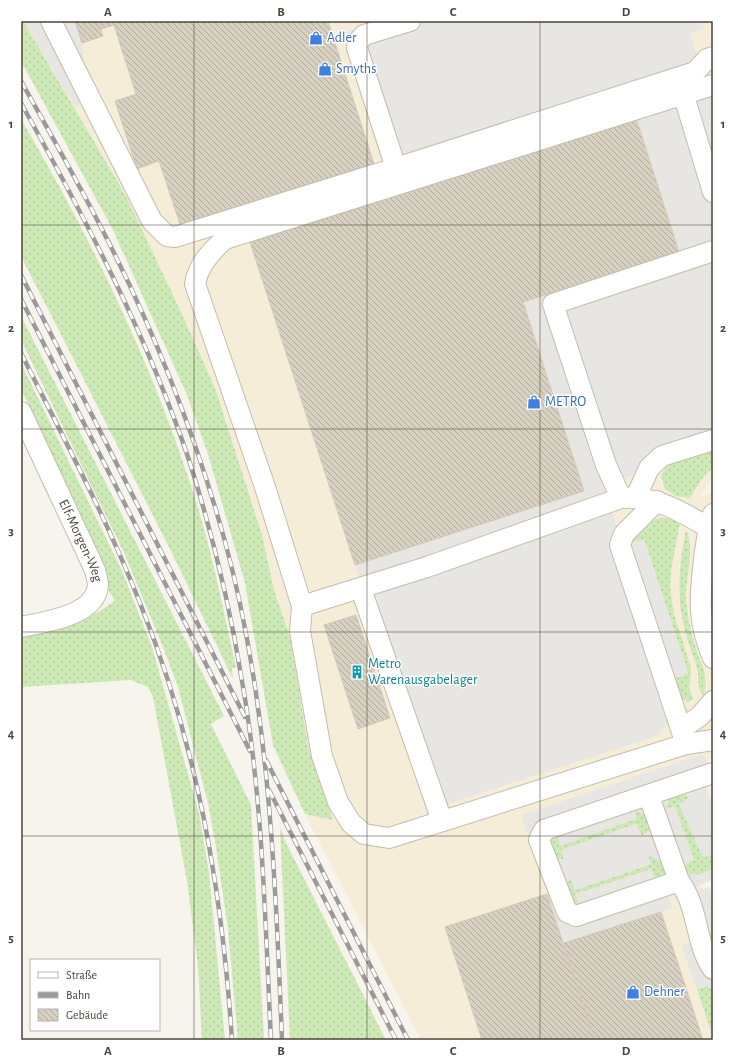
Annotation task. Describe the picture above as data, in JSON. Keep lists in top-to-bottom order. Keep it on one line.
{"streets":{"street":["Elf-Morgen-Weg"]},"places":{"shop":["Adler","Smyths","METRO","Dehner"],"building":["Metro Warenausgabelager"]},"legend":["Straße","Bahn","Gebäude"],"grid":{"columns":["A","B","C","D"],"rows":["1","2","3","4","5"]}}
